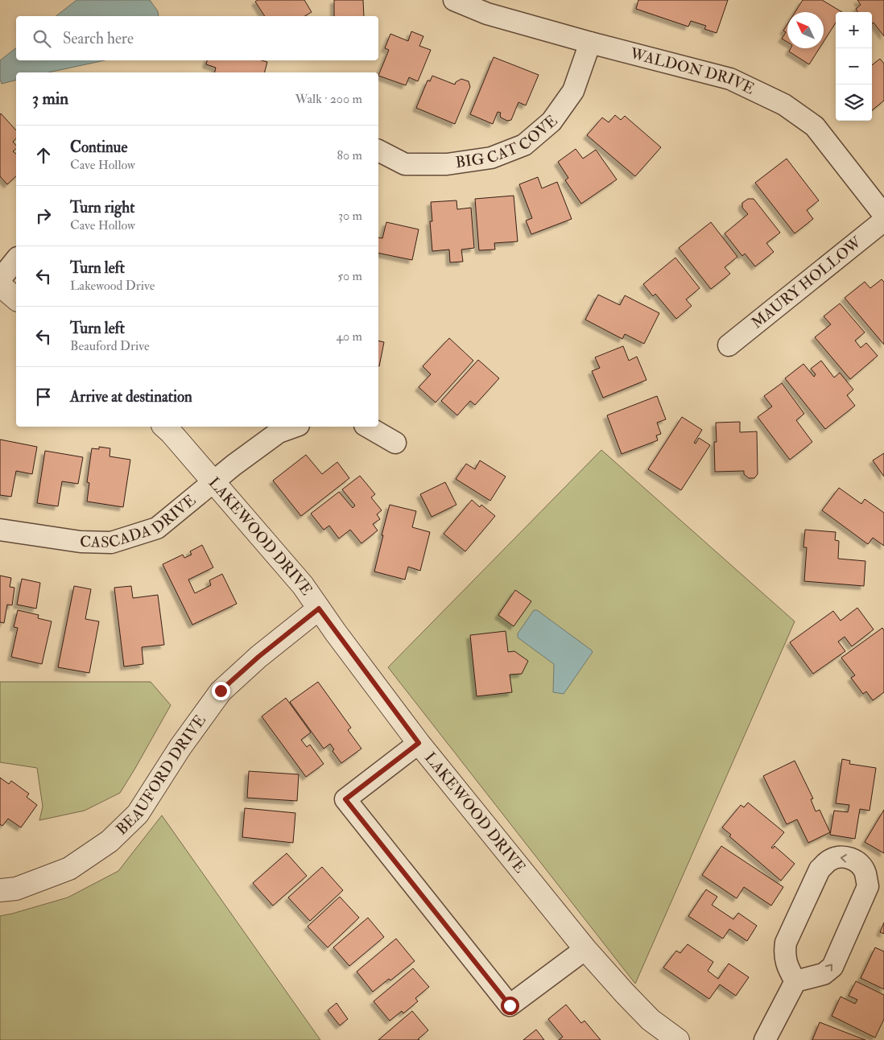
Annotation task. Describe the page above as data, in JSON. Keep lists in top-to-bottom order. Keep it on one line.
{"streets":{"street":["WALDON DRIVE","BIG CAT COVE","MAURY HOLLOW","CASCADA DRIVE","LAKEWOOD DRIVE","BEAUFORD DRIVE"]},"crossings":[["WALDON DRIVE","BIG CAT COVE"],["CASCADA DRIVE","LAKEWOOD DRIVE"],["LAKEWOOD DRIVE","BEAUFORD DRIVE"]],"north":"top left","page":{"map_buttons":["+","−"],"search":"Search here","heading":["3 min","Walk · 200 m"],"list":[["Continue","Cave Hollow","80 m"],["Turn right","Cave Hollow","30 m"],["Turn left","Lakewood Drive","50 m"],["Turn left","Beauford Drive","40 m"],"Arrive at destination"]}}
